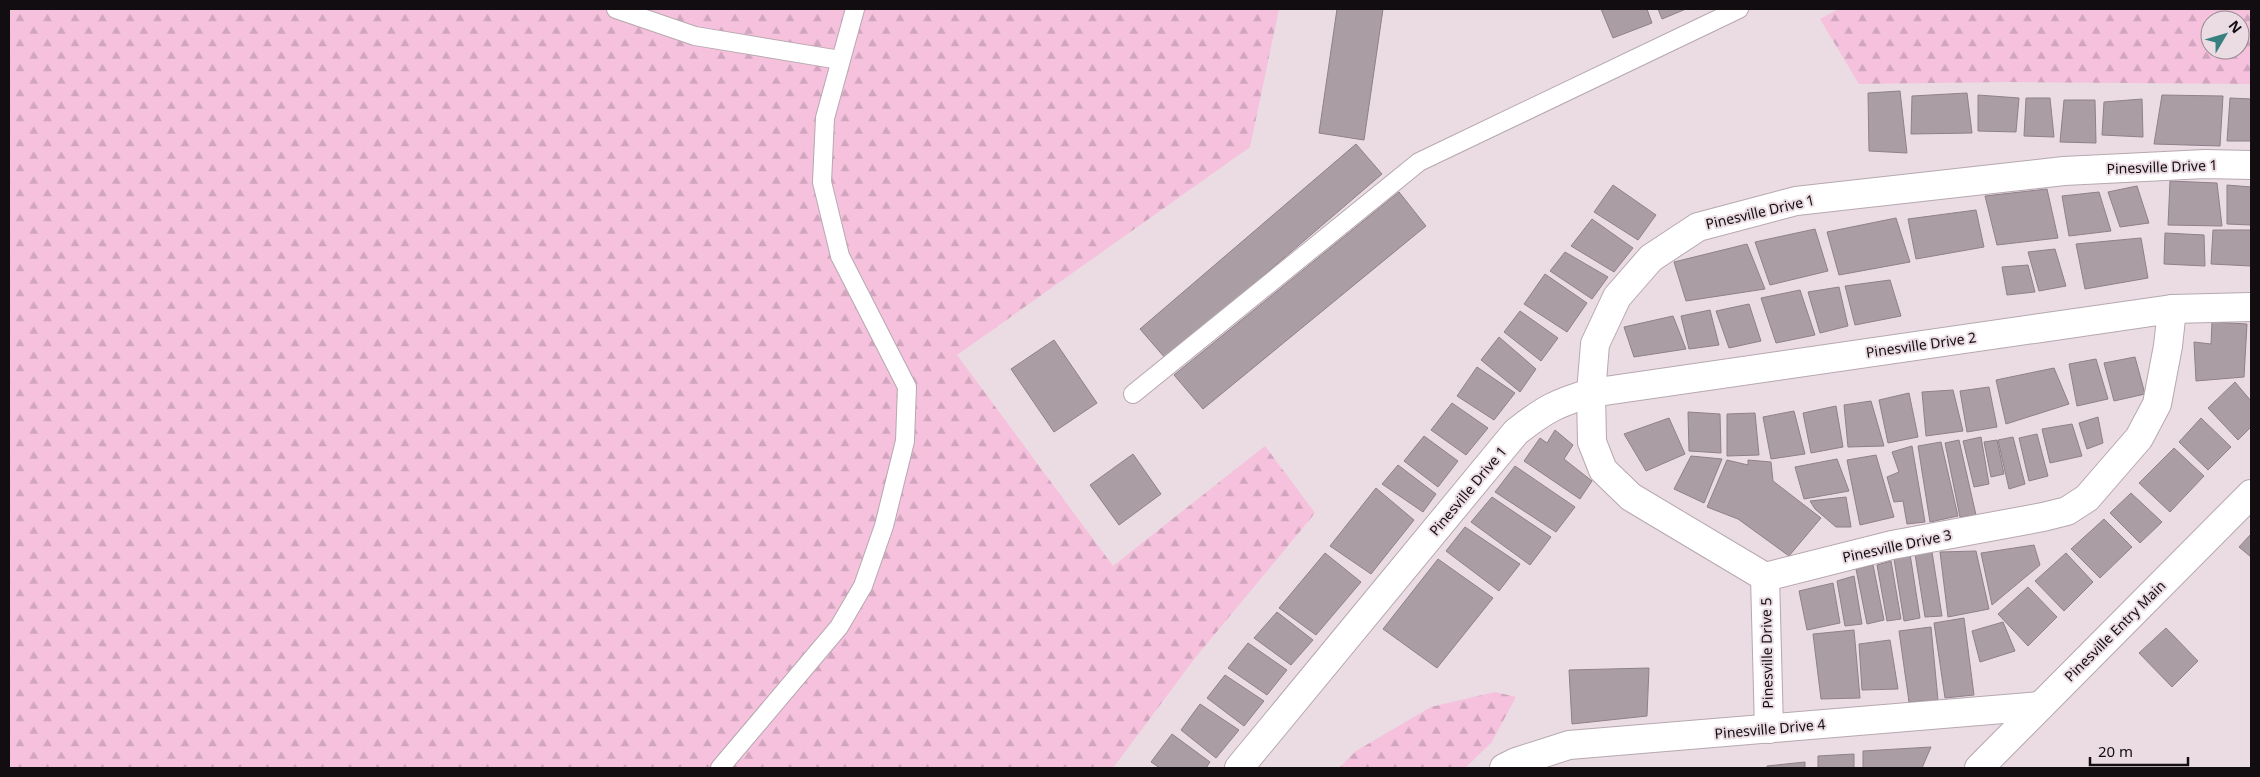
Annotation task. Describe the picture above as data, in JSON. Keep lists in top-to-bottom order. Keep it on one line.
{"streets":{"street":["Pinesville Drive 1","Pinesville Drive 2","Pinesville Drive 3","Pinesville Entry Main","Pinesville Drive 5","Pinesville Drive 4"]},"crossings":[["Pinesville Drive 1","Pinesville Drive 2"],["Pinesville Drive 2","Pinesville Drive 3"],["Pinesville Drive 3","Pinesville Drive 5"],["Pinesville Entry Main","Pinesville Drive 4"],["Pinesville Drive 5","Pinesville Drive 4"]],"scale_bar":"20 m","north":"top right"}
